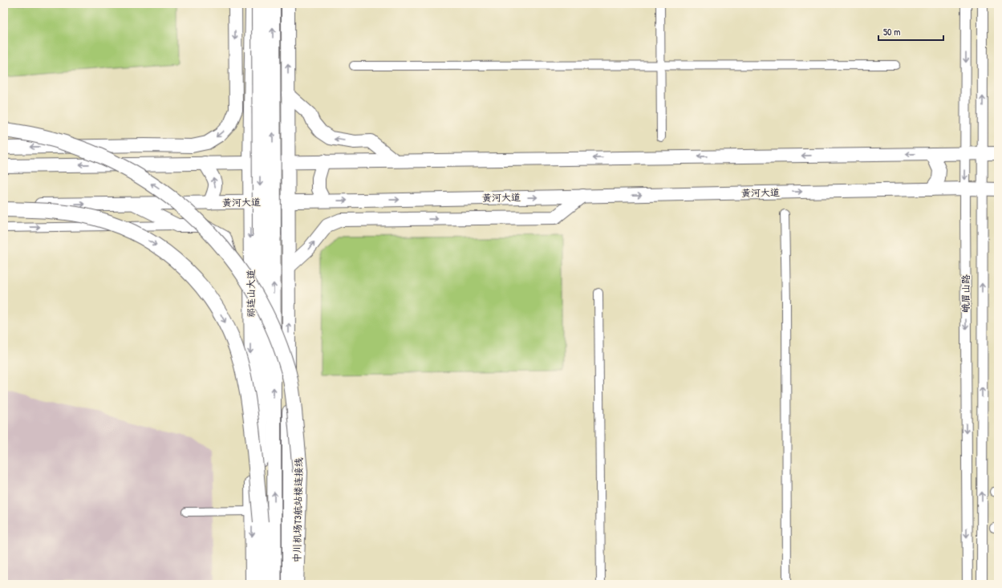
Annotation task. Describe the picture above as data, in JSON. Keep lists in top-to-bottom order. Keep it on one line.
{"streets":{"highway":["中川机场T3航站楼连接线"],"main road":["黄河大道","祁连山大道"],"street":["峨眉山路"]},"crossings":[["黄河大道","祁连山大道"],["黄河大道","峨眉山路"]],"one_way":["中川机场T3航站楼连接线"],"scale_bar":"50 m"}
